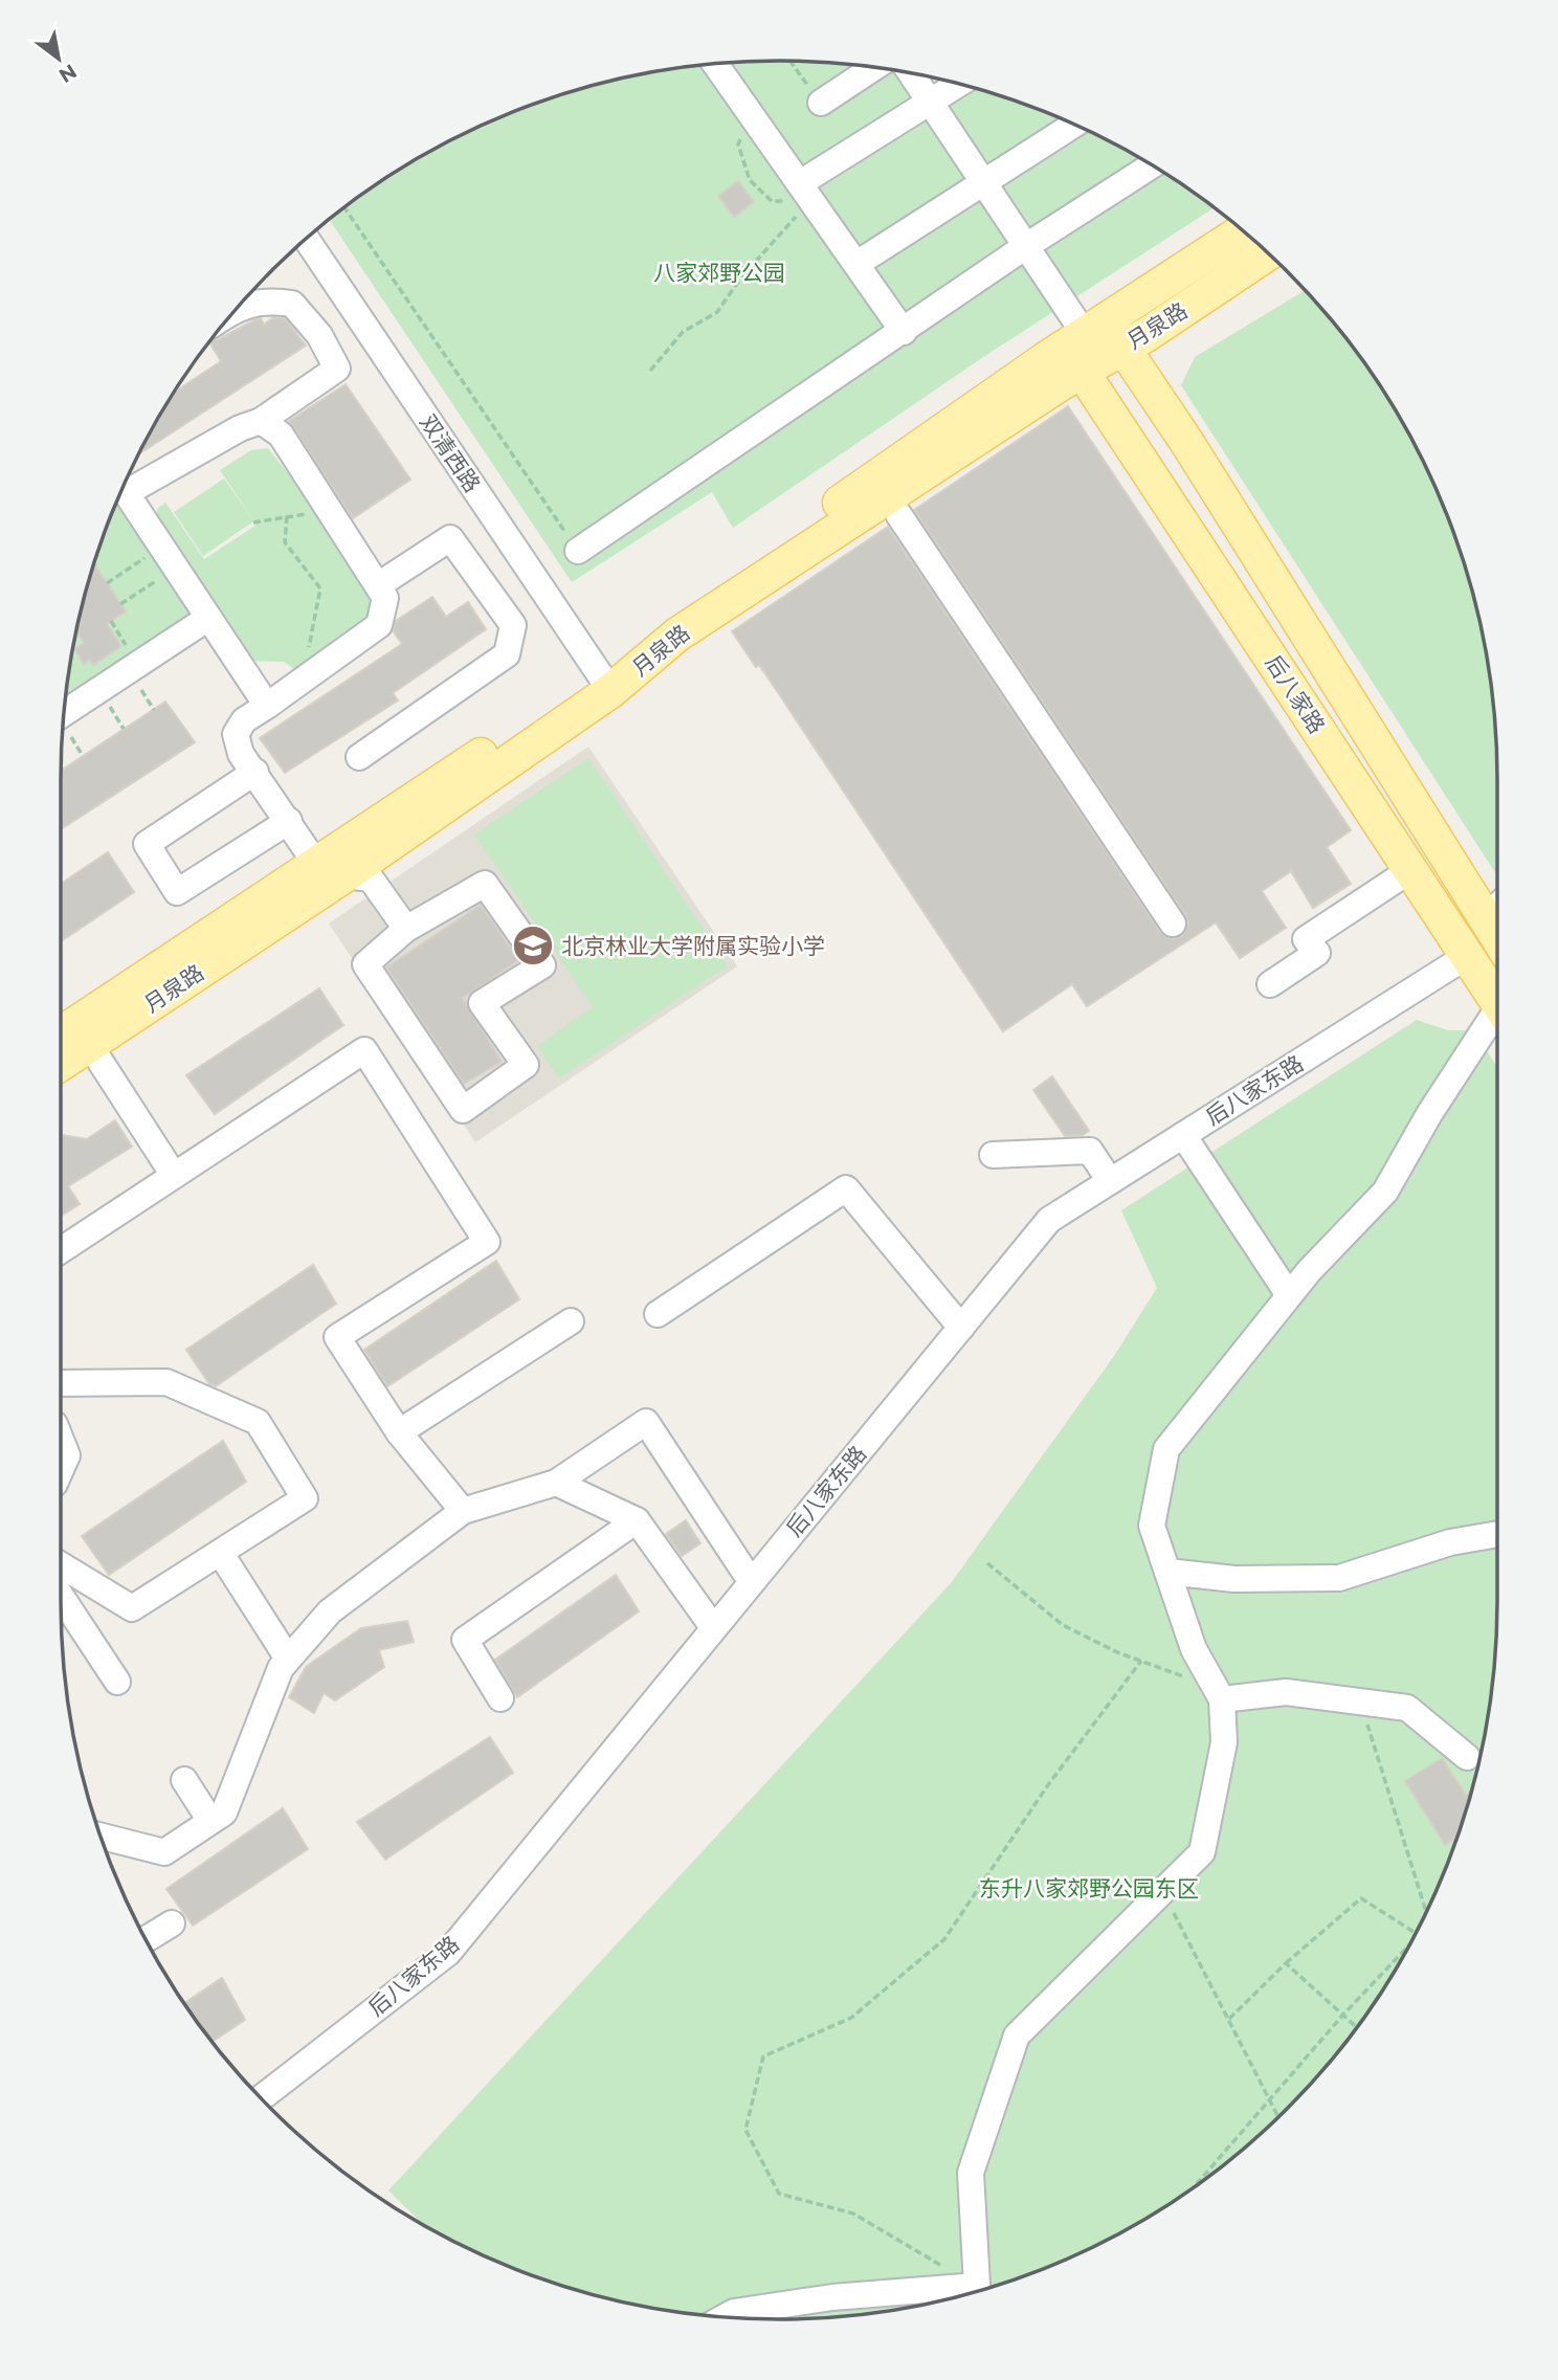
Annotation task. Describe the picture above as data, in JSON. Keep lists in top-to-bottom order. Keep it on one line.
{"streets":{"main road":["月泉路","后八家路"],"street":["双清西路","后八家东路"]},"crossings":[["月泉路","双清西路"],["月泉路","后八家路"],["后八家路","后八家东路"]],"parks":["八家郊野公园","东升八家郊野公园东区"],"places":{"school or university":["北京林业大学附属实验小学"]},"north":"bottom right"}
